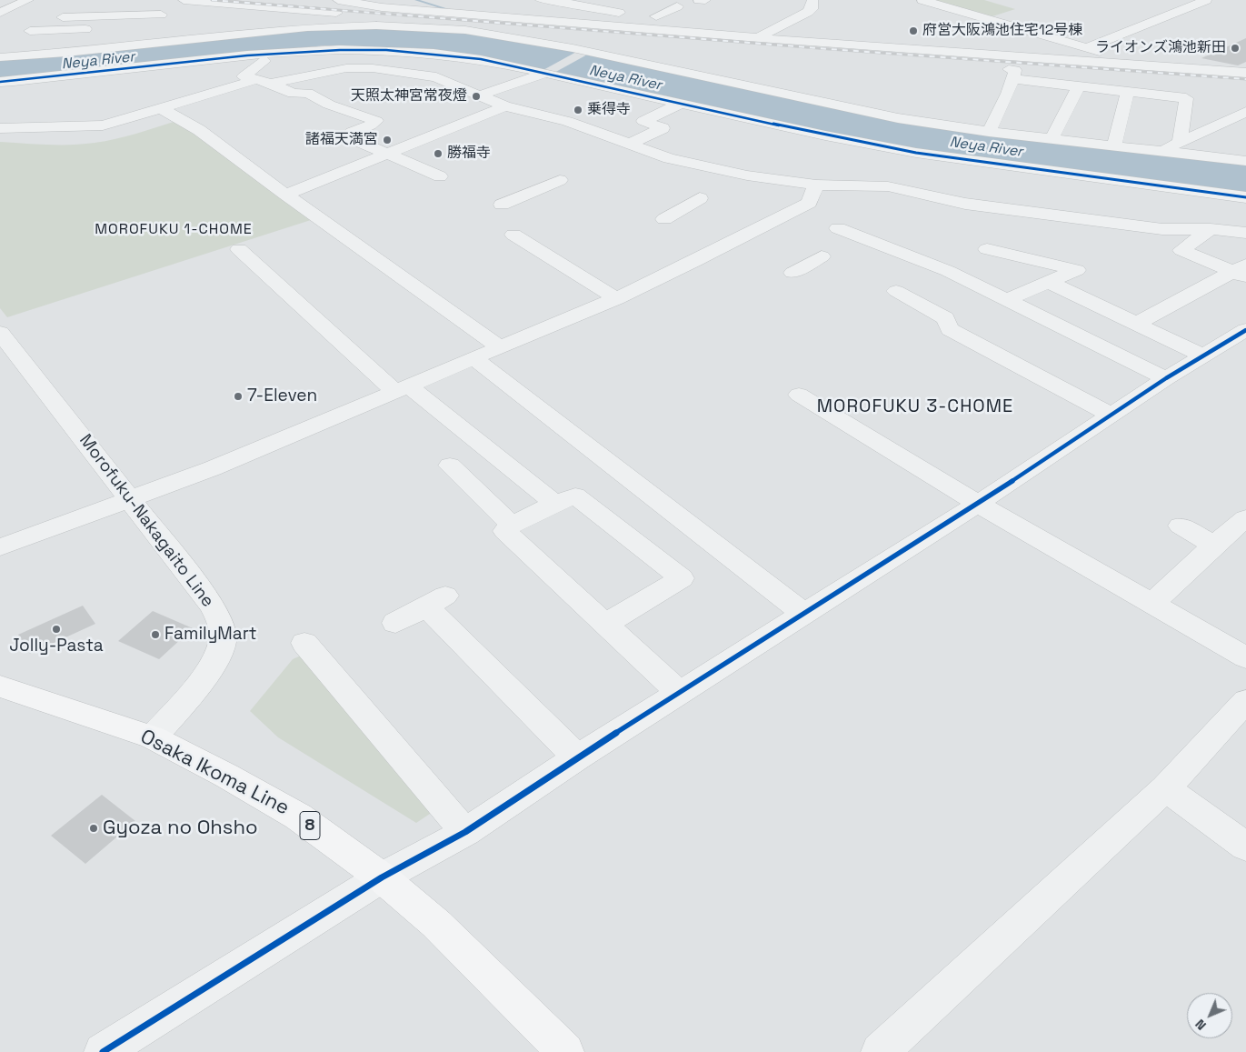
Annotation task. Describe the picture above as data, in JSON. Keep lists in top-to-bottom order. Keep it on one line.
{"streets":{"main road":["Osaka Ikoma Line","8"],"street":["Morofuku-Nakagaito Line"]},"crossings":[["Morofuku-Nakagaito Line","Osaka Ikoma Line"]],"districts":["MOROFUKU 1-CHOME","MOROFUKU 3-CHOME"],"water":["Neya River"],"places":["府営大阪鴻池住宅12号棟","ライオンズ鴻池新田","天照太神宮常夜燈","乗得寺","諸福天満宮","勝福寺","7-Eleven","Jolly-Pasta","FamilyMart","Gyoza no Ohsho"],"north":"bottom left"}
